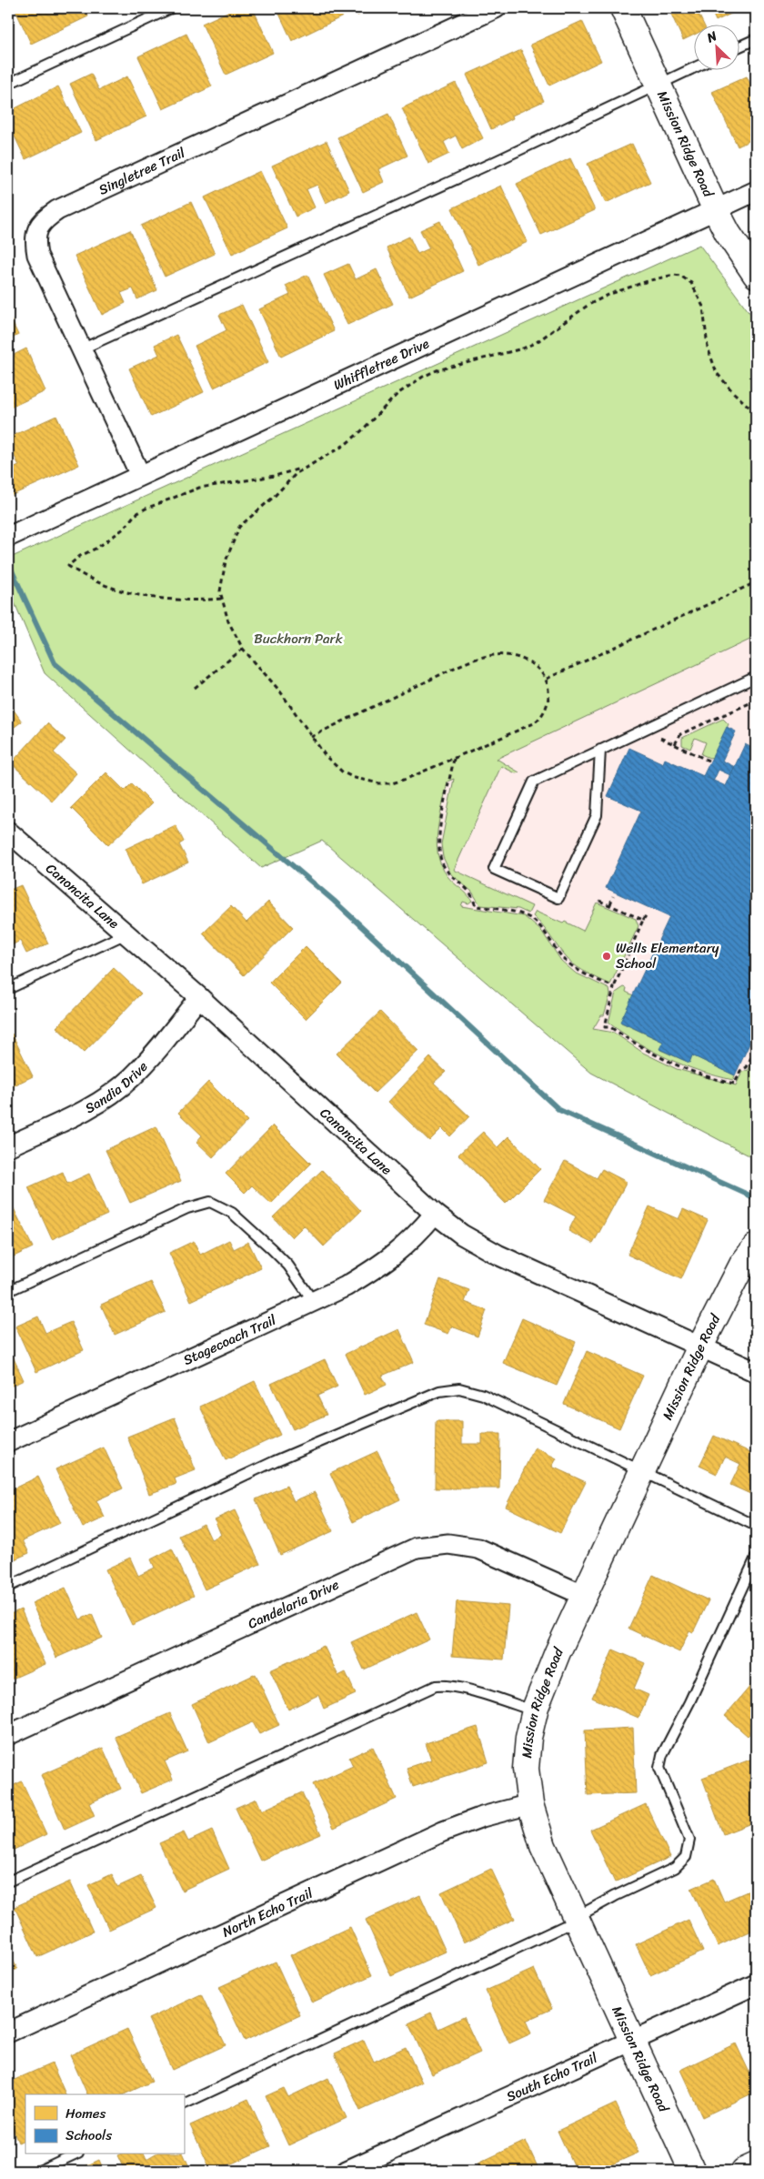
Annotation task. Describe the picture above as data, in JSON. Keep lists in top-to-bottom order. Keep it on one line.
{"streets":{"street":["Mission Ridge Road","Singletree Trail","Whiffletree Drive","Canoncita Lane","Sandia Drive","Stagecoach Trail","Candelaria Drive","North Echo Trail","South Echo Trail"]},"crossings":[["Mission Ridge Road","Whiffletree Drive"],["Mission Ridge Road","Canoncita Lane"],["Mission Ridge Road","Candelaria Drive"],["Mission Ridge Road","North Echo Trail"],["Mission Ridge Road","South Echo Trail"],["Singletree Trail","Whiffletree Drive"],["Canoncita Lane","Sandia Drive"],["Canoncita Lane","Stagecoach Trail"]],"parks":["Buckhorn Park"],"places":["Wells Elementary School"],"legend":["Homes","Schools"],"north":"top left"}
